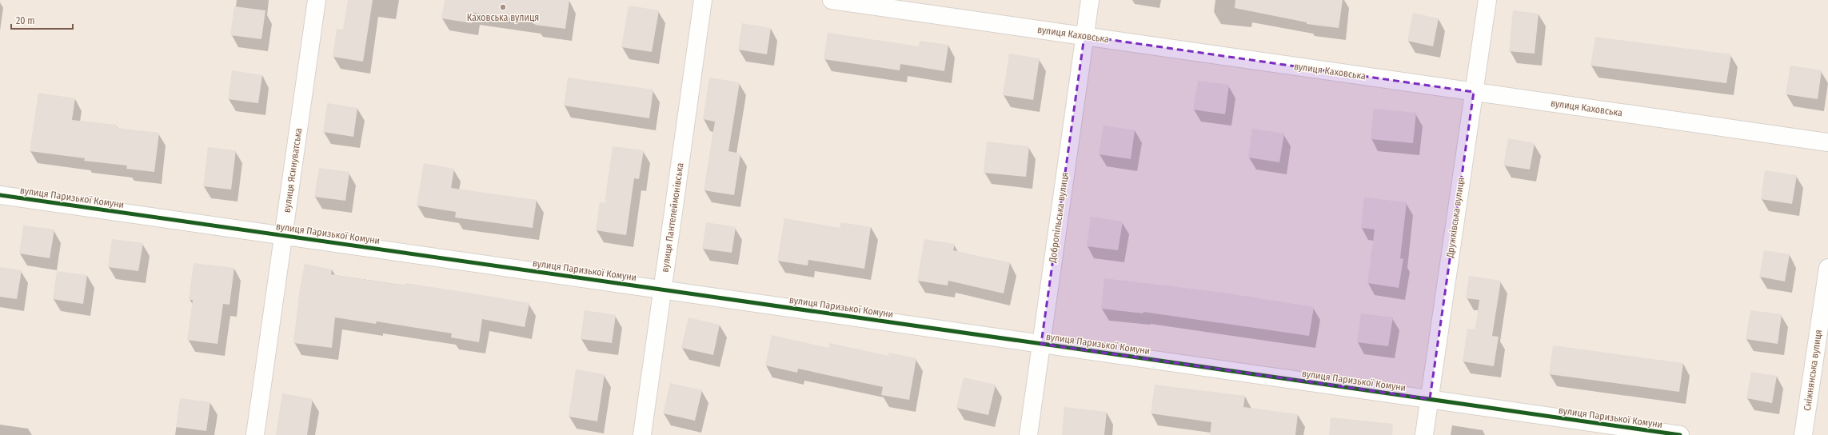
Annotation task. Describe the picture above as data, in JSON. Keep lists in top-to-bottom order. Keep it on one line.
{"streets":{"street":["вулиця Каховська","вулиця Ясинуватська","вулиця Паризької Комуни","вулиця Пантелеймонівська","Добропільська вулиця","Дружківська вулиця","Сніжнянська вулиця"]},"crossings":[["вулиця Каховська","Добропільська вулиця"],["вулиця Каховська","Дружківська вулиця"],["вулиця Ясинуватська","вулиця Паризької Комуни"],["вулиця Паризької Комуни","вулиця Пантелеймонівська"],["вулиця Паризької Комуни","Добропільська вулиця"],["вулиця Паризької Комуни","Дружківська вулиця"]],"places":["Каховська вулиця"],"scale_bar":"20 m"}
